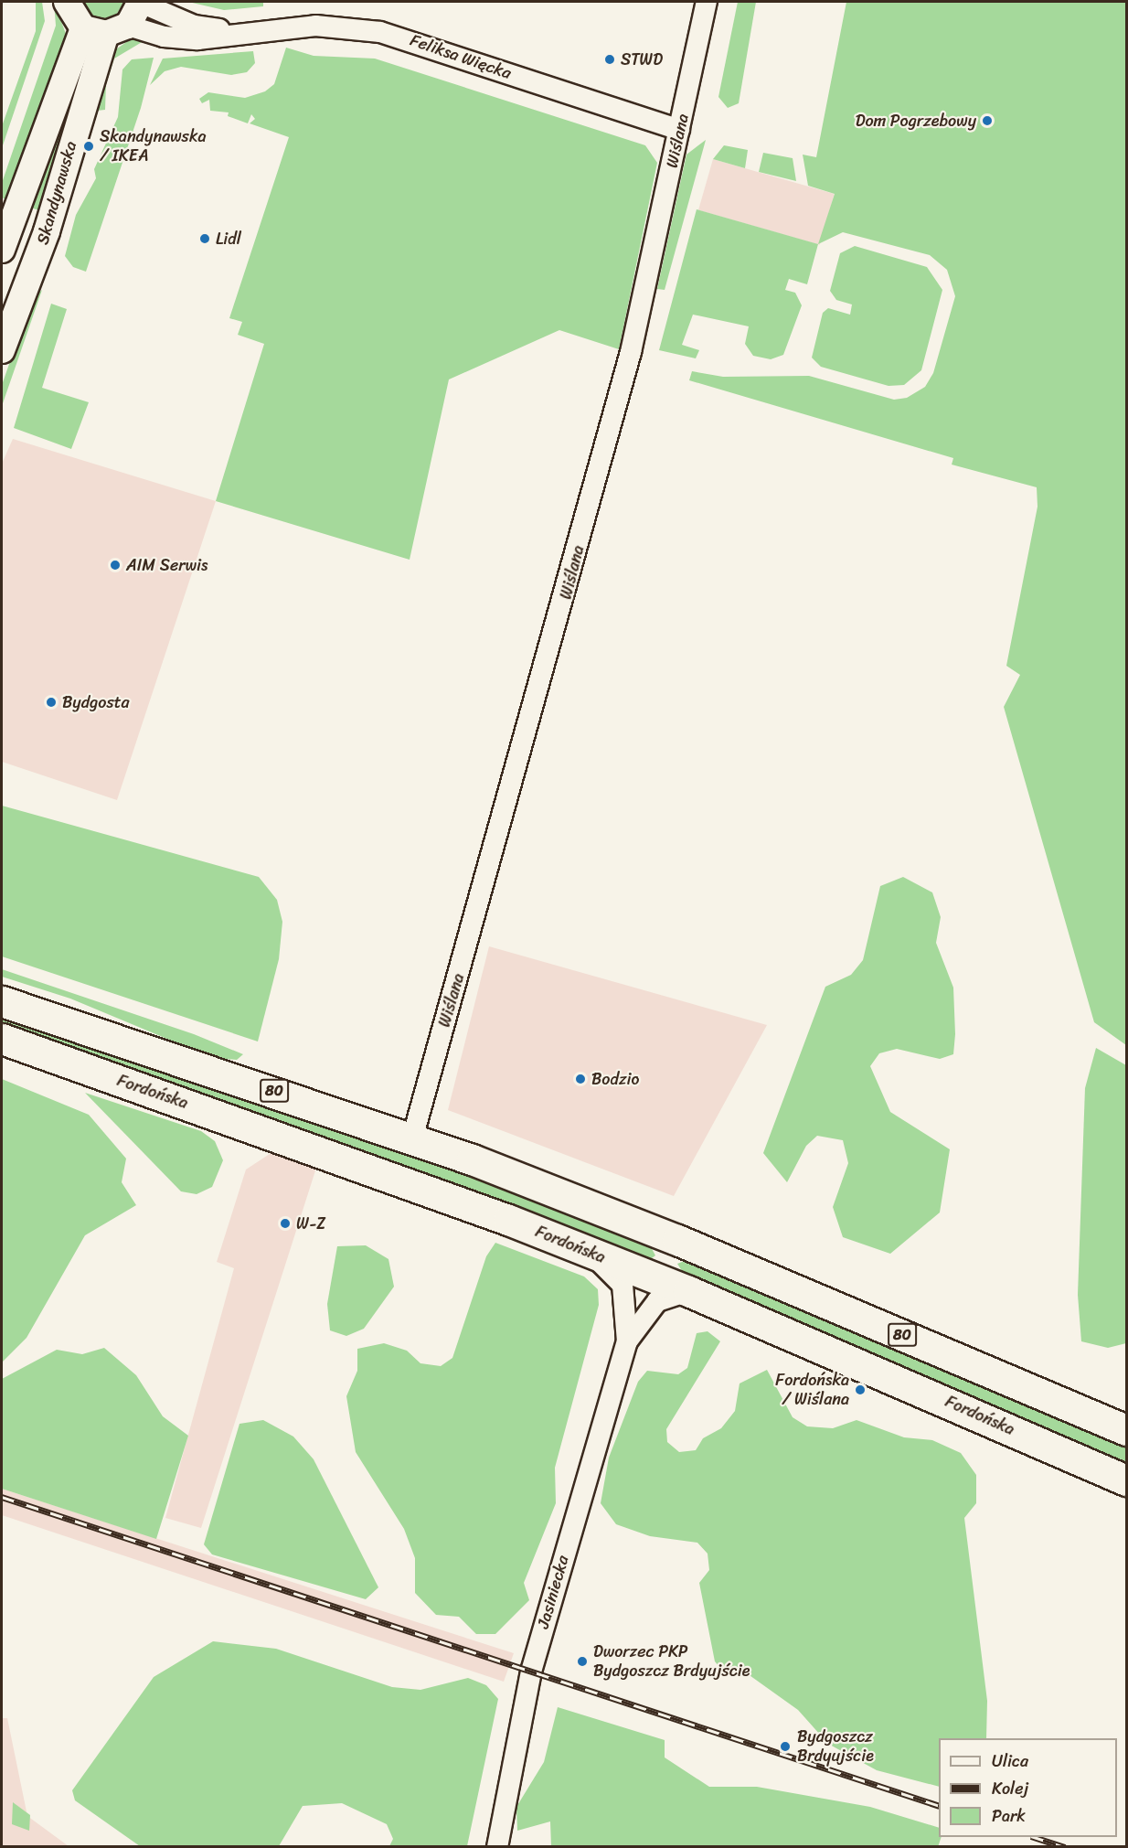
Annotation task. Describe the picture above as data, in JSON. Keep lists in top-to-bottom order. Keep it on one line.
{"streets":{"main road":["80","Fordońska"],"street":["Feliksa Więcka","Wiślana","Skandynawska","Jasiniecka"]},"crossings":[["Feliksa Więcka","Wiślana"],["Feliksa Więcka","Skandynawska"],["Wiślana","80"],["Fordońska","Jasiniecka"]],"places":["STWD","Dom Pogrzebowy","Skandynawska / IKEA","Lidl","AIM Serwis","Bydgosta","Bodzio","W-Z","Fordońska / Wiślana","Dworzec PKP Bydgoszcz Brdyujście","Bydgoszcz Brdyujście"],"legend":["Ulica","Kolej","Park"]}
